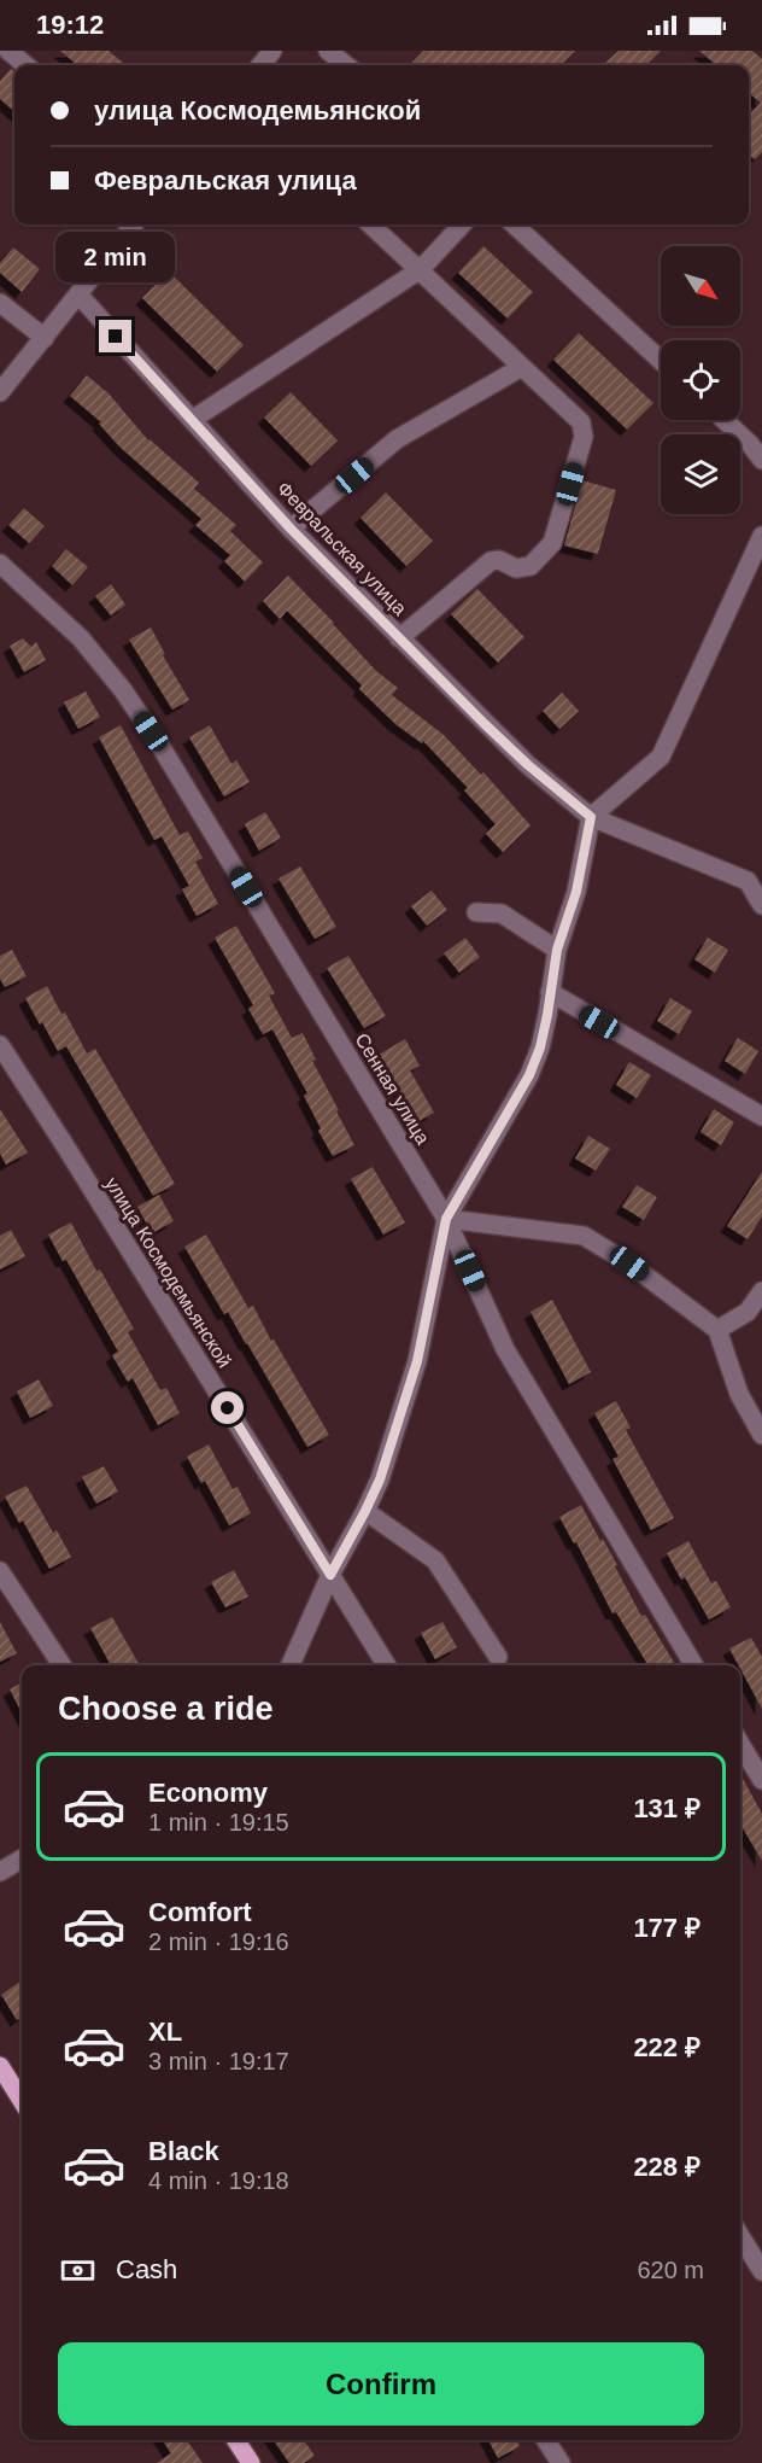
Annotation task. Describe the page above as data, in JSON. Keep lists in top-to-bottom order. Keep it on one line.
{"streets":{"street":["Февральская улица","Сенная улица","улица Космодемьянской"]},"north":"bottom right","page":{"status":"19:12","banner":["улица Космодемьянской","Февральская улица"],"bubble":"2 min","heading":"Choose a ride","list":[{"name":"Economy","note":"1 min · 19:15","value":"131 ₽"},{"name":"Comfort","note":"2 min · 19:16","value":"177 ₽"},{"name":"XL","note":"3 min · 19:17","value":"222 ₽"},{"name":"Black","note":"4 min · 19:18","value":"228 ₽"}],"pay":["Cash","620 m"],"buttons":"Confirm"}}
